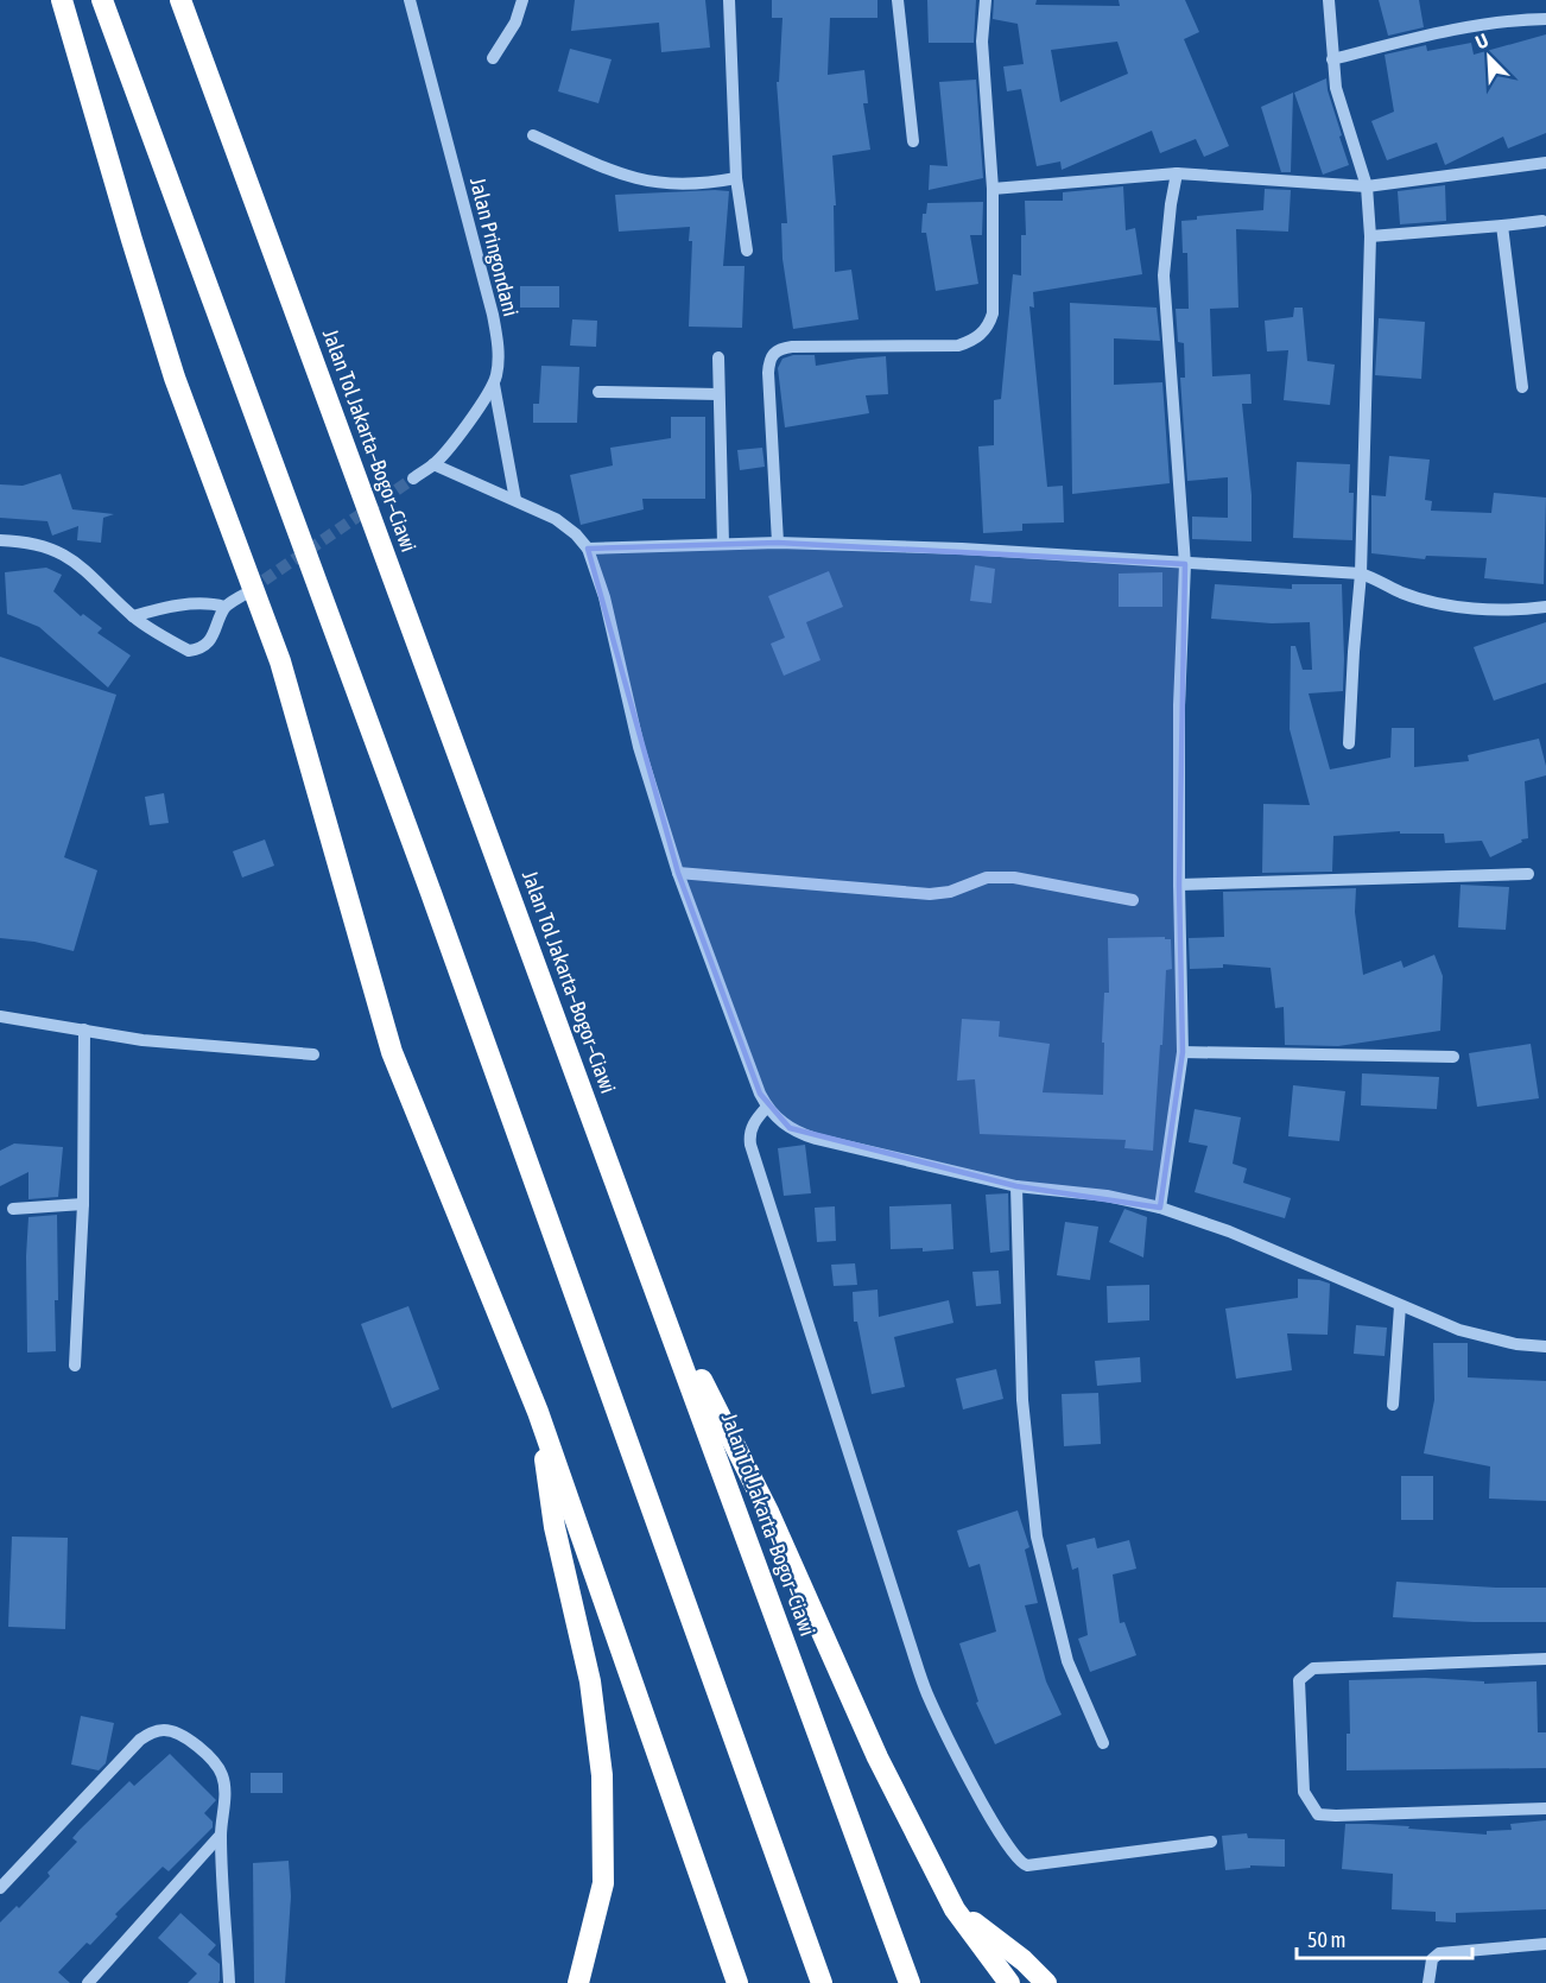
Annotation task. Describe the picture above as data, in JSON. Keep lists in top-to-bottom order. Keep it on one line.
{"streets":{"highway":["Jalan Tol Jakarta–Bogor–Ciawi"],"street":["Jalan Pringondani"]},"scale_bar":"50 m","north":"top left"}
